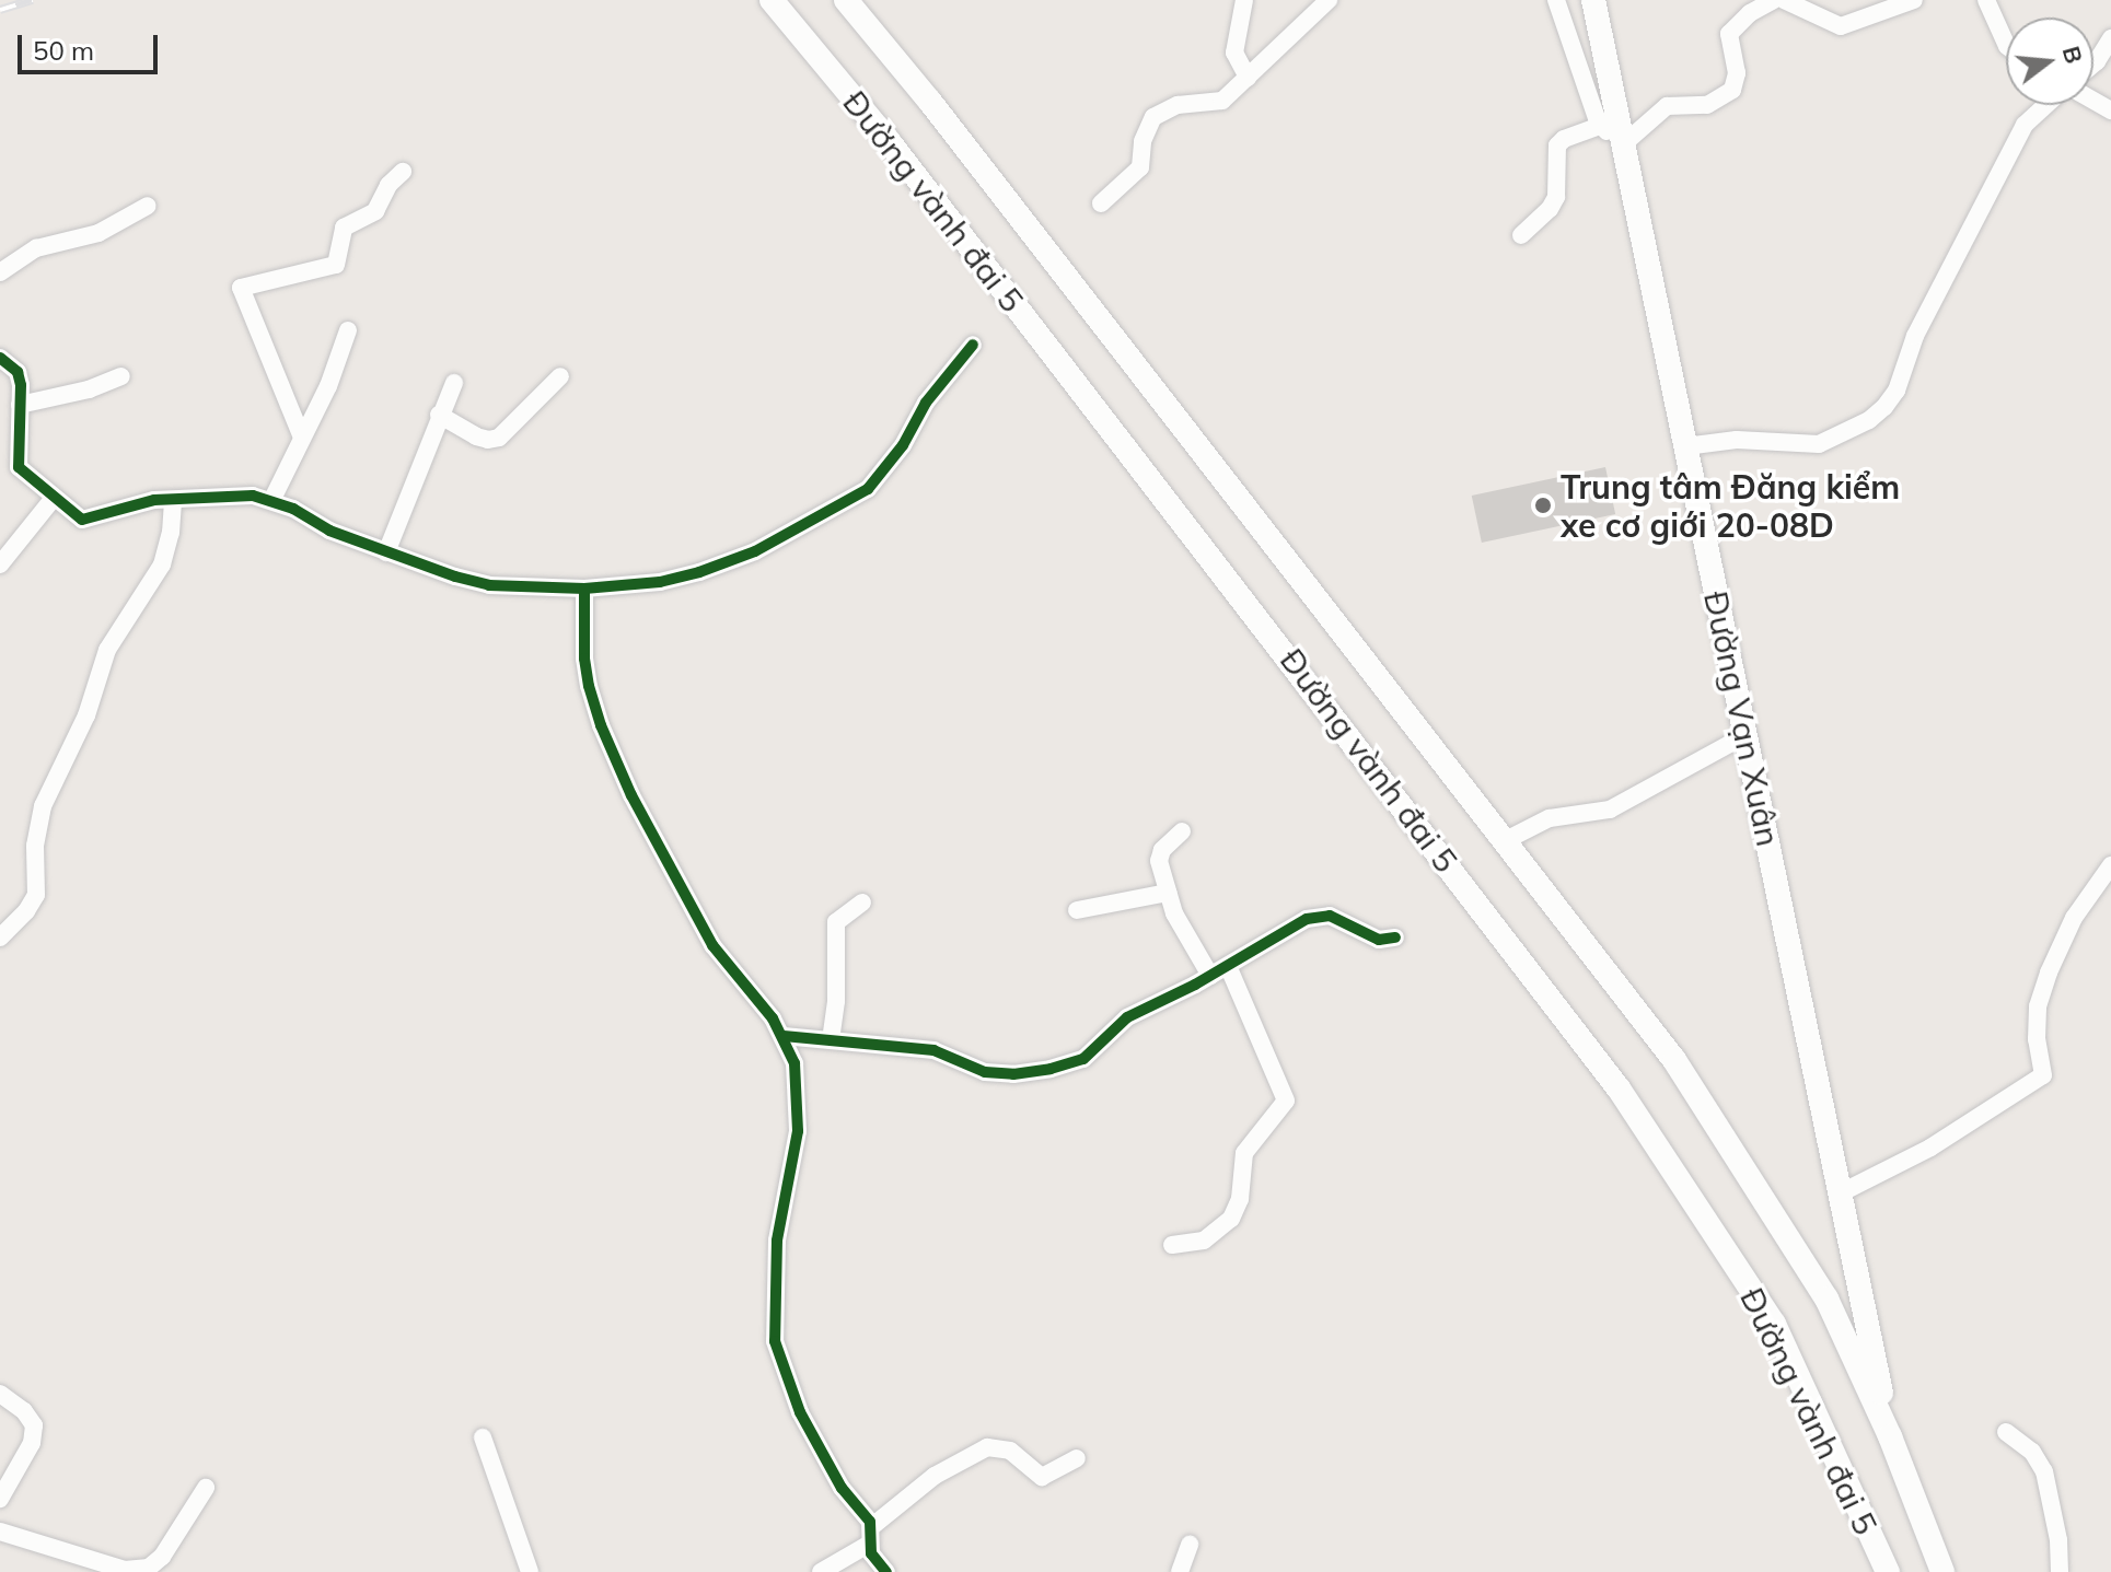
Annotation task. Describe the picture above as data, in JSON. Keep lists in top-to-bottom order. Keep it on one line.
{"streets":{"main road":["Đường vành đai 5","Đường Vạn Xuân"]},"crossings":[["Đường vành đai 5","Đường Vạn Xuân"]],"places":["Trung tâm Đăng kiểm xe cơ giới 20-08D"],"scale_bar":"50 m","north":"right"}
